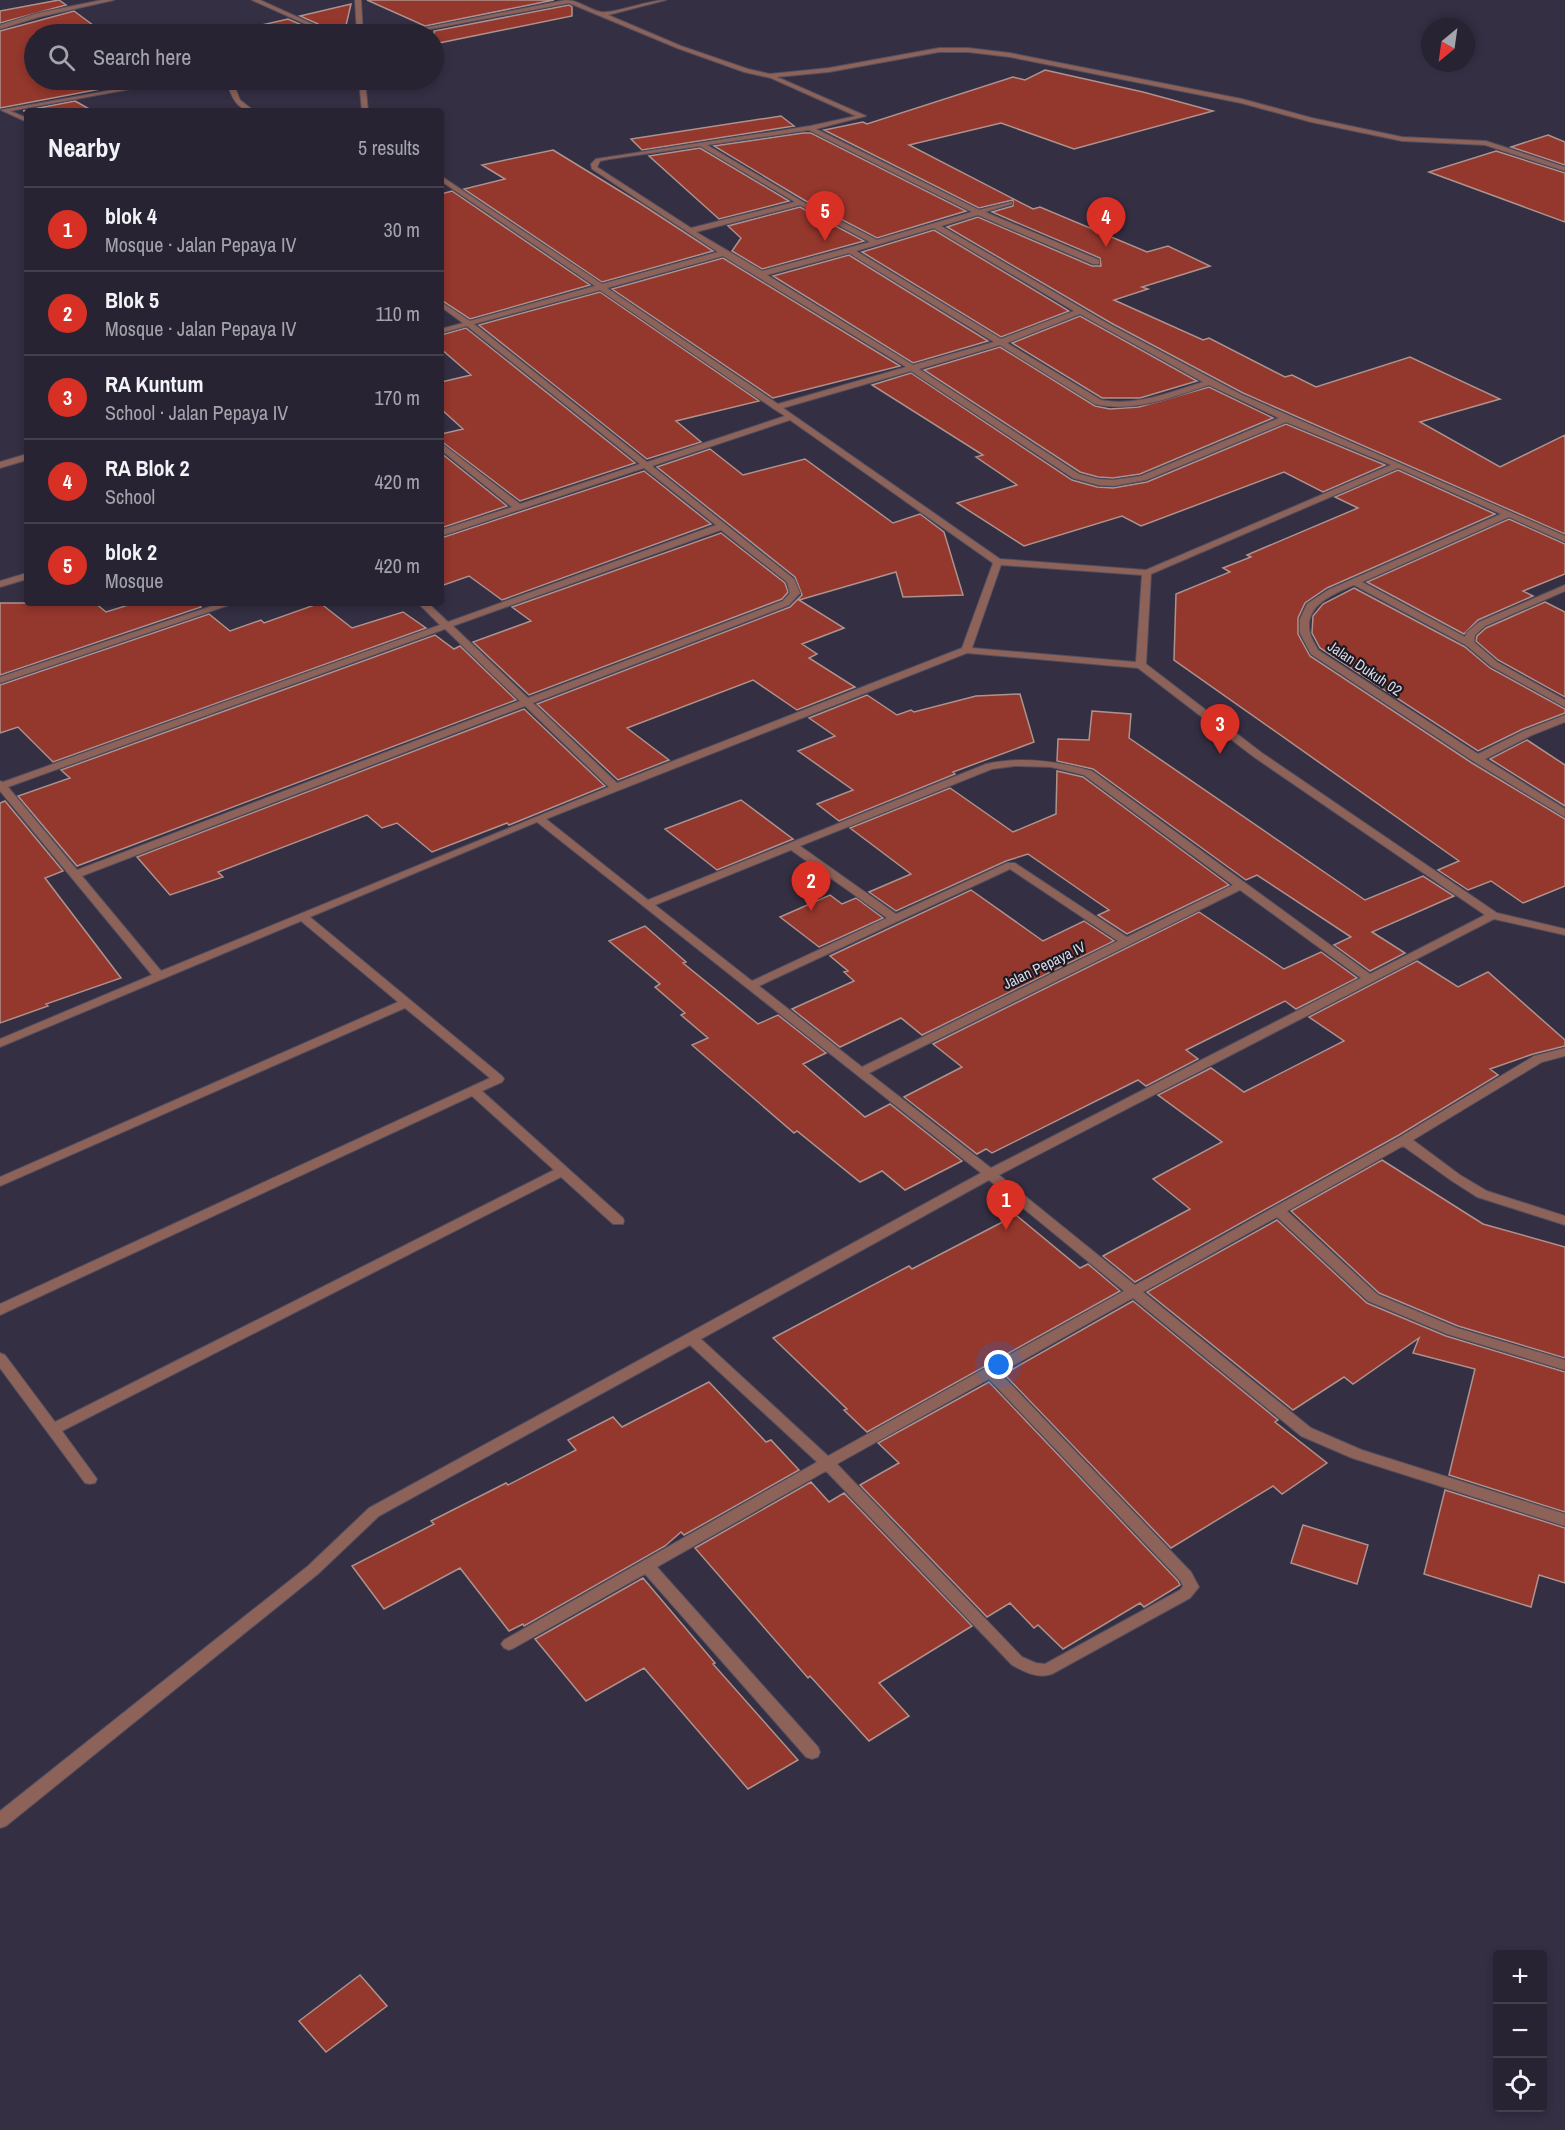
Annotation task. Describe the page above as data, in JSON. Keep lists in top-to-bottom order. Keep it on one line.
{"streets":{"street":["Jalan Dukuh 02","Jalan Pepaya IV"]},"north":"bottom left","page":{"search":"Search here","heading":["Nearby","5 results"],"list":[{"mark":"1","name":"blok 4","note":"Mosque · Jalan Pepaya IV","value":"30 m"},{"mark":"2","name":"Blok 5","note":"Mosque · Jalan Pepaya IV","value":"110 m"},{"mark":"3","name":"RA Kuntum","note":"School · Jalan Pepaya IV","value":"170 m"},{"mark":"4","name":"RA Blok 2","note":"School","value":"420 m"},{"mark":"5","name":"blok 2","note":"Mosque","value":"420 m"}],"pins":["5","4","3","2","1"],"map_buttons":["+","−"]}}
